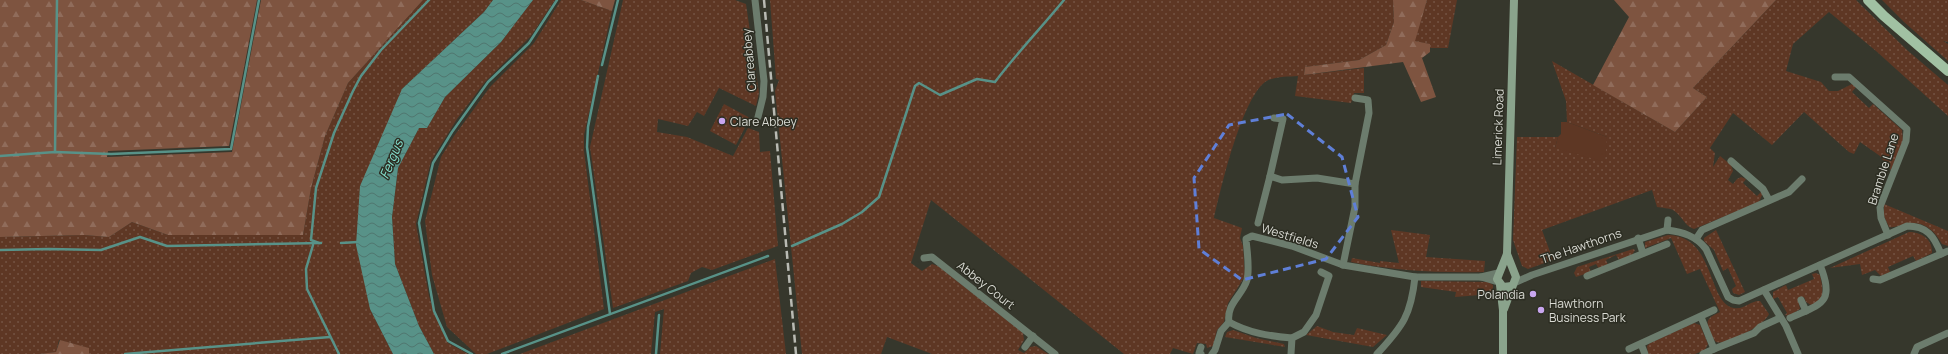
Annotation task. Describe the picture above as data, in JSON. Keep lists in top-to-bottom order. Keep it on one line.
{"streets":{"main road":["Limerick Road"],"street":["Clareabbey","Bramble Lane","Westfields","The Hawthorns","Abbey Court"]},"crossings":[["Limerick Road","Westfields"],["Limerick Road","The Hawthorns"],["Bramble Lane","The Hawthorns"],["Westfields","The Hawthorns"]],"water":["Fergus"],"places":["Clare Abbey","Polandia","Hawthorn Business Park"]}
